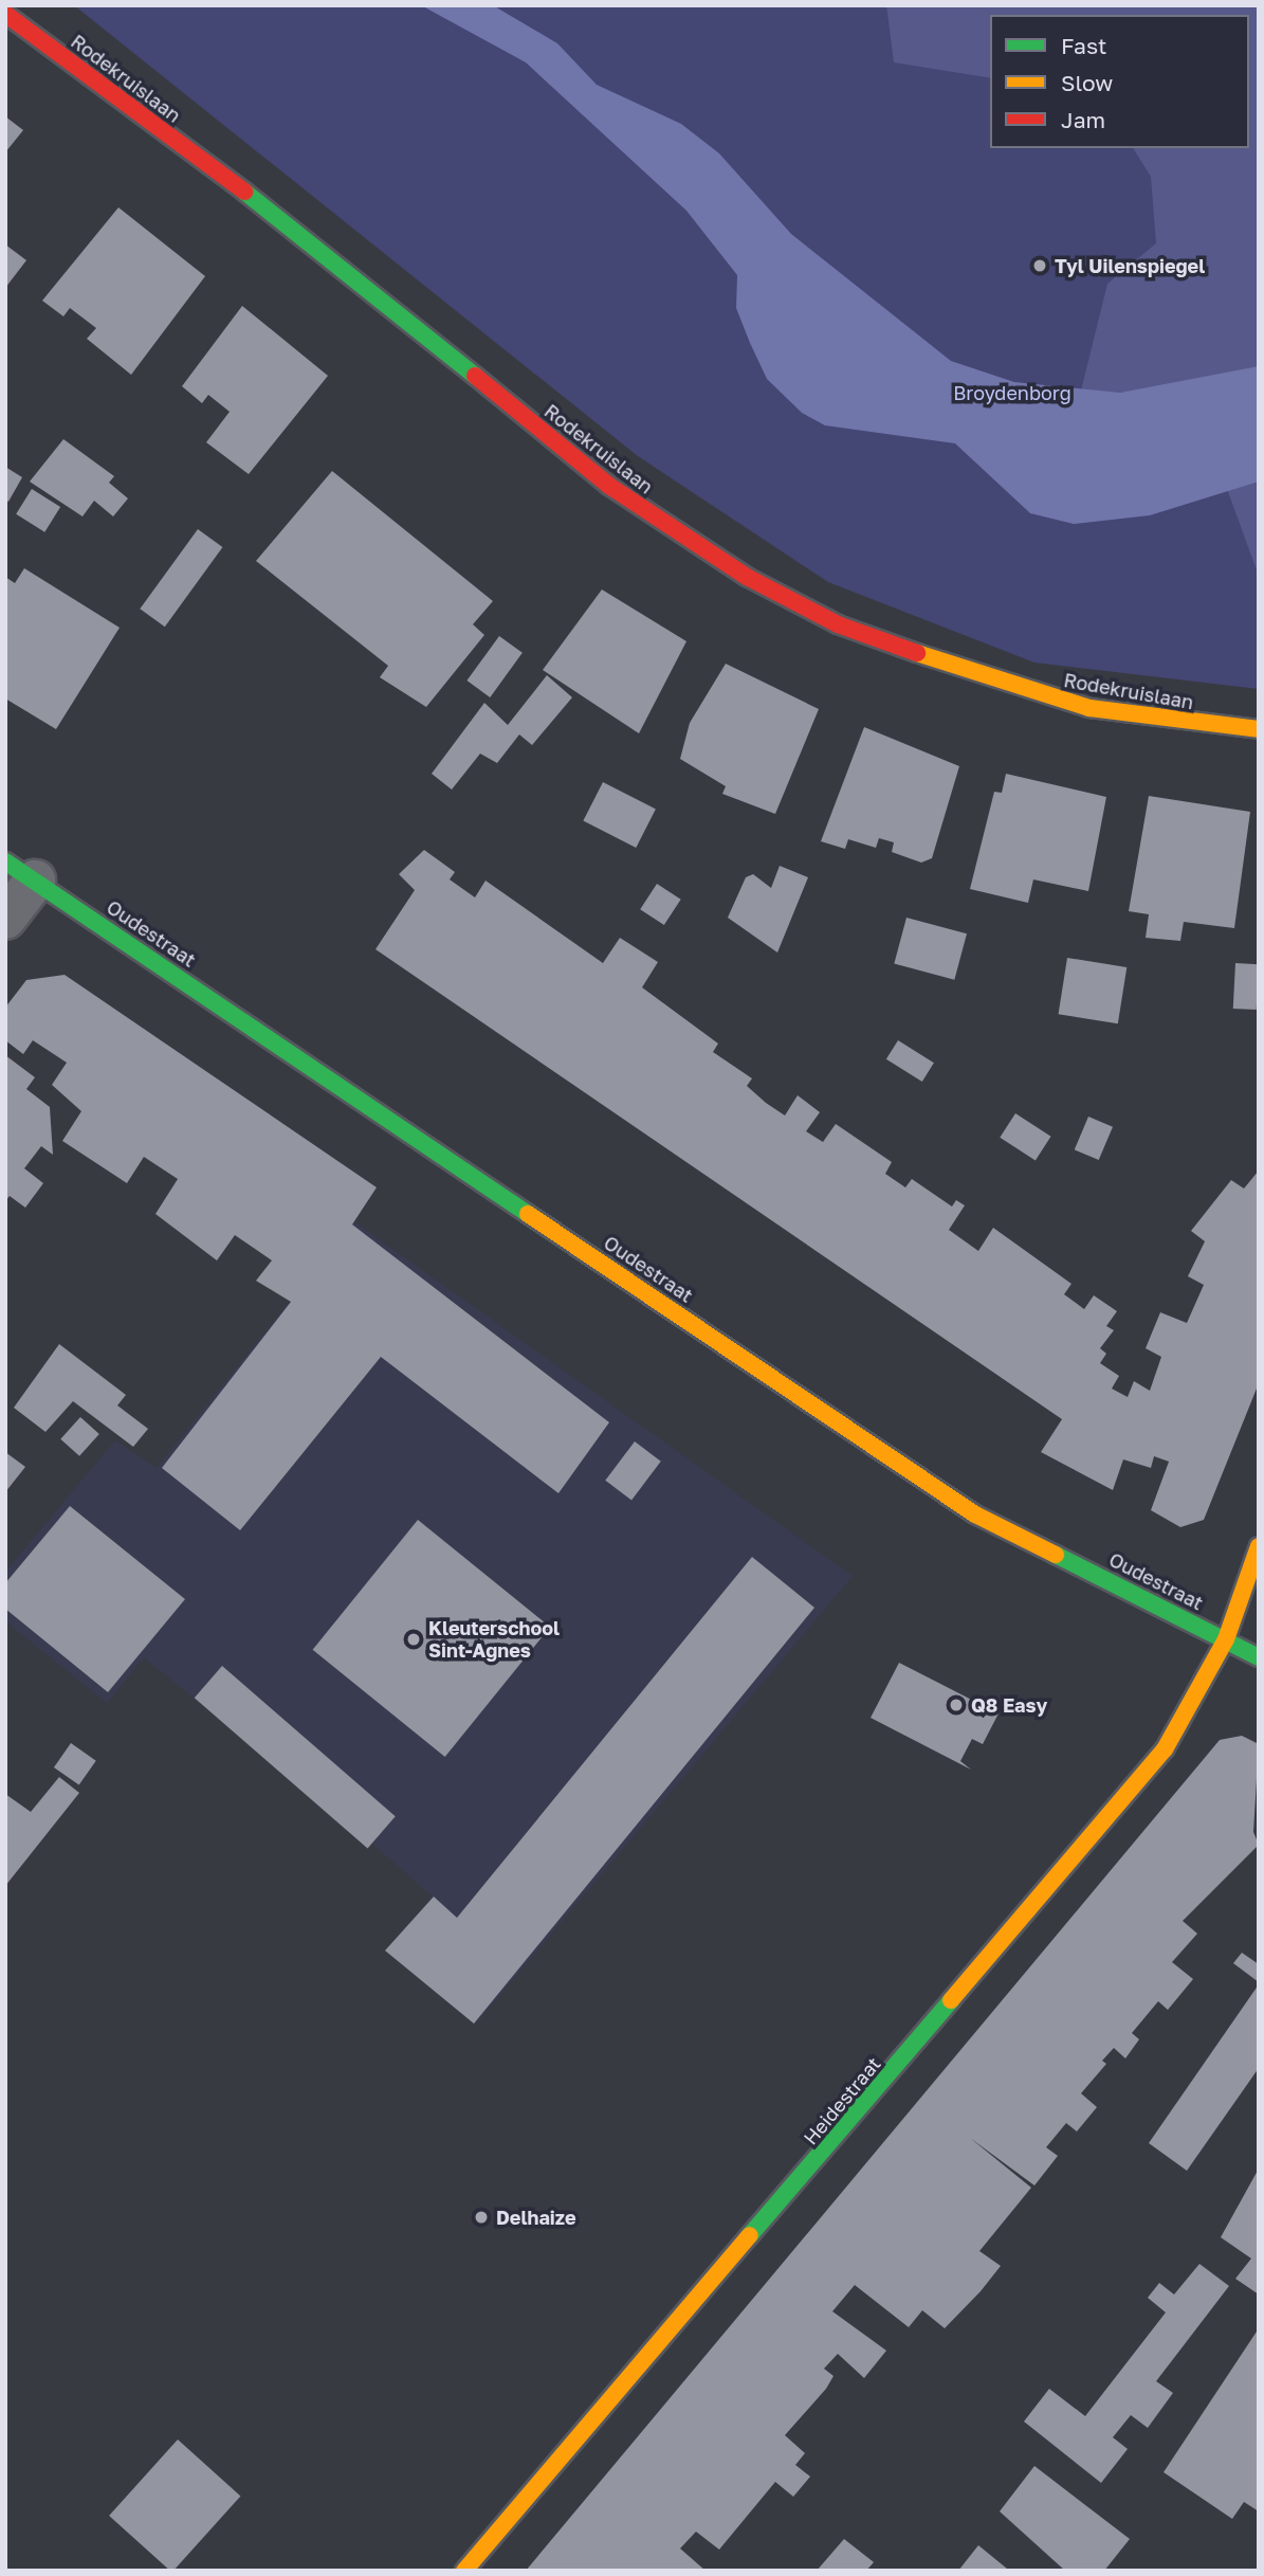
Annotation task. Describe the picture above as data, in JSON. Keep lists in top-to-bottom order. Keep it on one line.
{"streets":{"street":["Rodekruislaan","Oudestraat","Heidestraat"]},"crossings":[["Oudestraat","Heidestraat"]],"parks":["Broydenborg"],"places":["Tyl Uilenspiegel","Kleuterschool Sint-Agnes","Q8 Easy","Delhaize"],"legend":["Fast","Slow","Jam"]}
